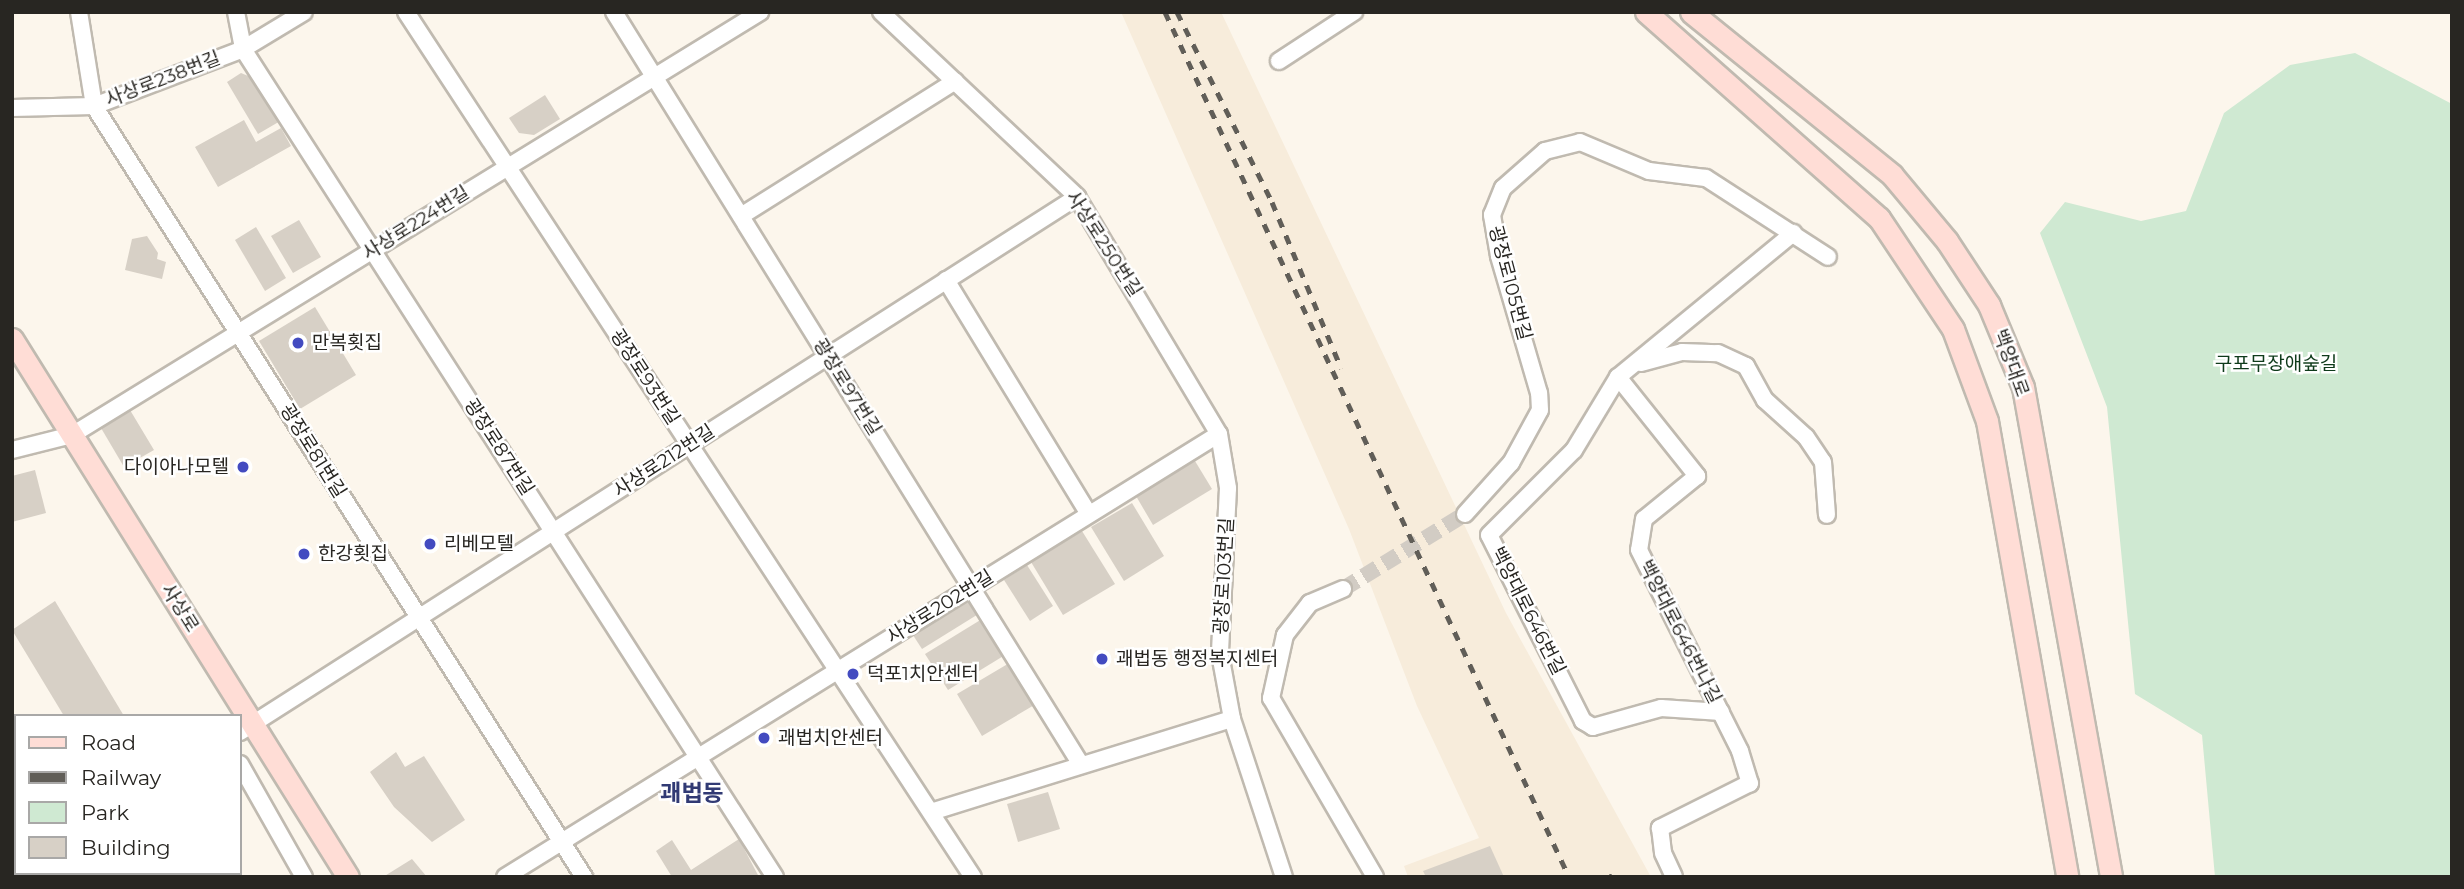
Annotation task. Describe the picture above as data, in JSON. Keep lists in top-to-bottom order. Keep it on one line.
{"streets":{"main road":["백양대로","사상로"],"street":["사상로238번길","사상로224번길","사상로250번길","광장로105번길","광장로93번길","광장로97번길","광장로87번길","광장로81번길","사상로212번길","광장로103번길","사상로202번길","백양대로646번길","백양대로646번나길"]},"crossings":[["사상로238번길","광장로87번길"],["사상로238번길","광장로81번길"],["사상로224번길","광장로93번길"],["사상로224번길","광장로97번길"],["사상로224번길","광장로87번길"],["사상로224번길","광장로81번길"],["사상로224번길","사상로"],["사상로250번길","사상로212번길"],["사상로250번길","광장로103번길"],["사상로250번길","사상로202번길"],["광장로105번길","백양대로646번길"],["광장로93번길","사상로212번길"],["광장로93번길","사상로202번길"],["광장로97번길","사상로212번길"],["광장로97번길","사상로202번길"],["광장로87번길","사상로212번길"],["광장로87번길","사상로202번길"],["광장로81번길","사상로212번길"],["광장로81번길","사상로202번길"],["사상로212번길","사상로"],["광장로103번길","사상로202번길"],["백양대로646번길","백양대로646번나길"]],"districts":["괘법동"],"parks":["구포무장애숲길"],"places":["만복횟집","다이아나모텔","리베모텔","한강횟집","괘법동 행정복지센터","덕포1치안센터","괘법치안센터"],"legend":["Road","Railway","Park","Building"]}
